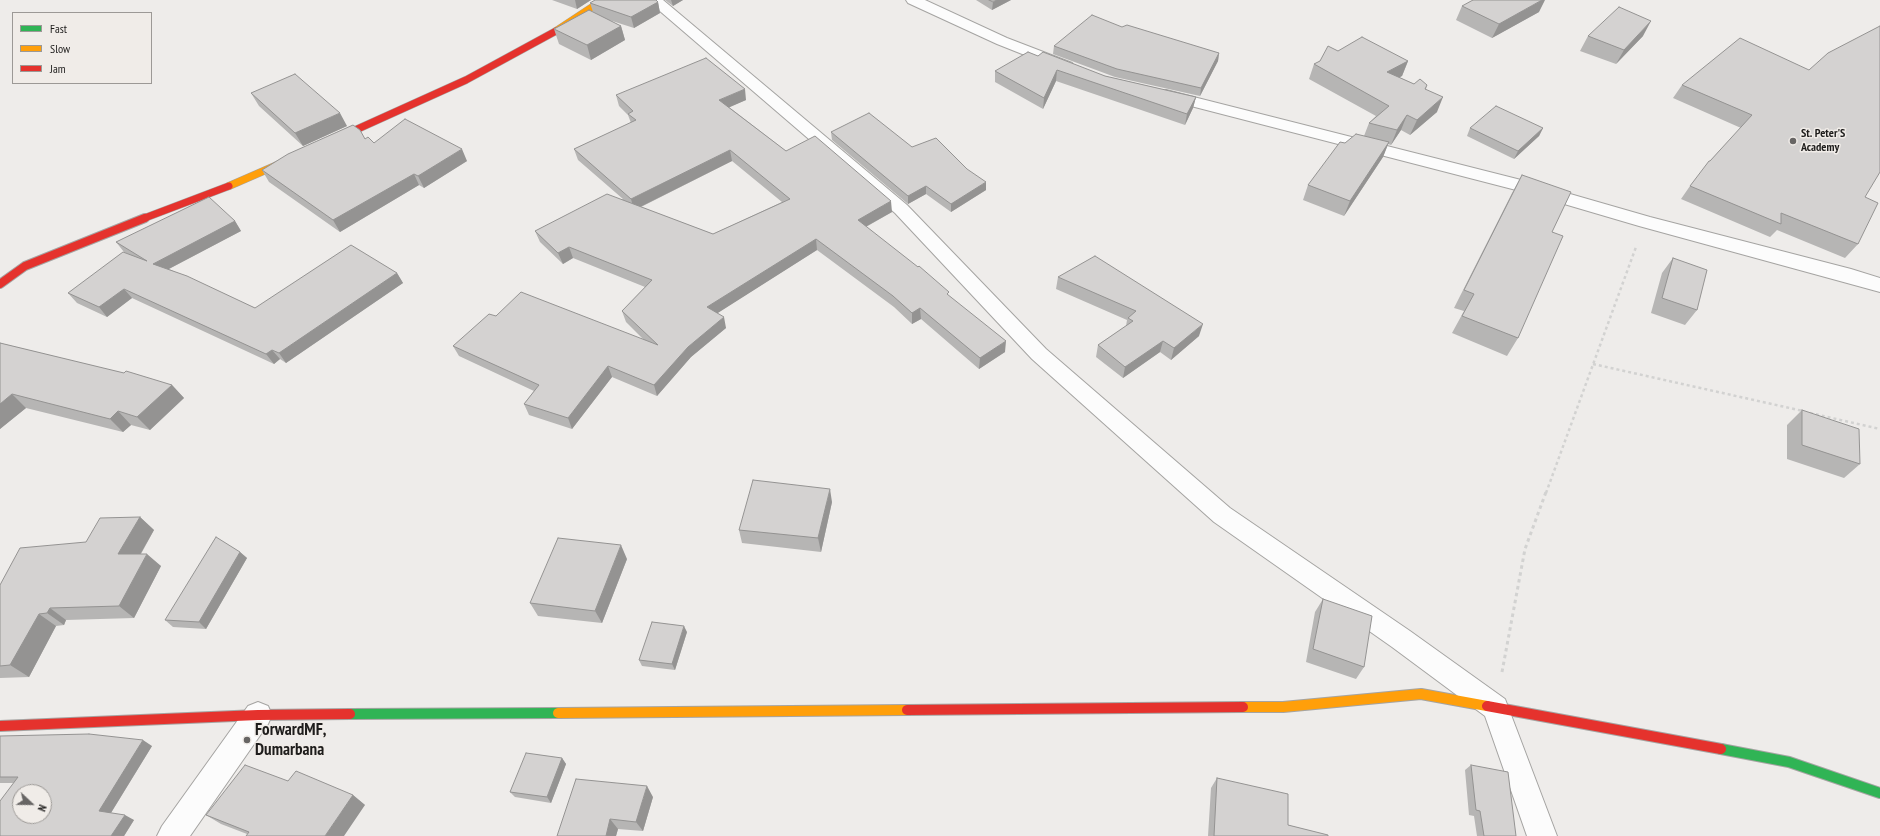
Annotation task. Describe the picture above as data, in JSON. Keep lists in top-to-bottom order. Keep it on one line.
{"places":["St. Peter'S Academy","ForwardMF, Dumarbana"],"legend":["Fast","Slow","Jam"],"north":"right"}
